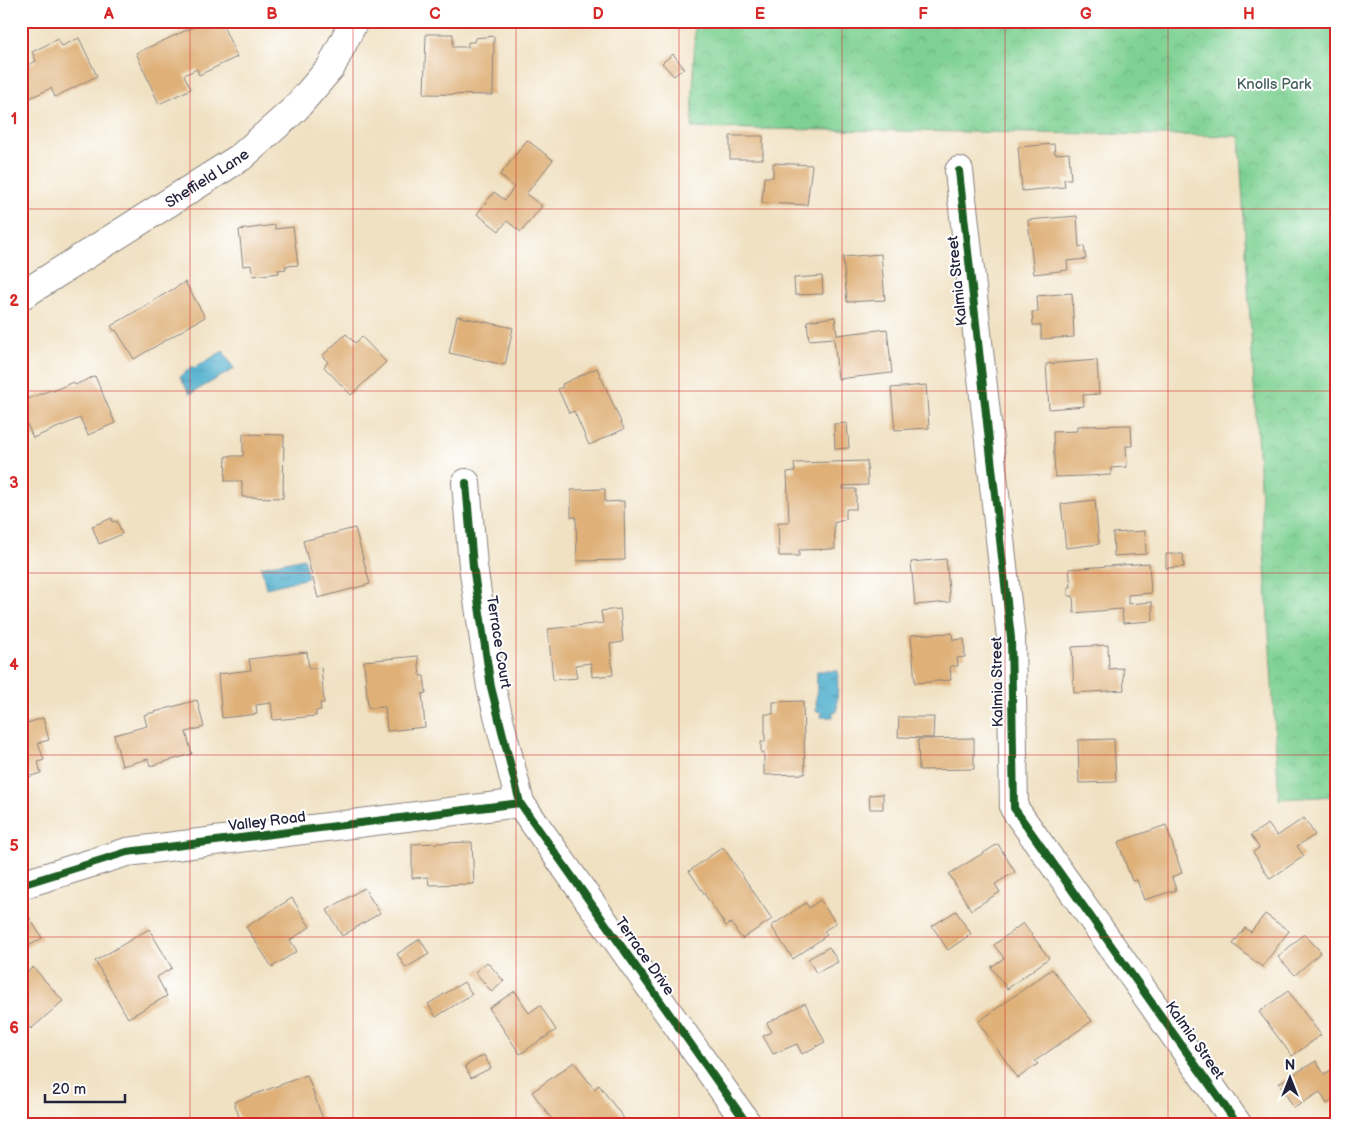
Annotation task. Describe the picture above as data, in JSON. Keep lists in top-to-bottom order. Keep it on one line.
{"streets":{"street":["Sheffield Lane","Kalmia Street","Terrace Court","Valley Road","Terrace Drive"]},"crossings":[["Terrace Court","Valley Road"],["Terrace Court","Terrace Drive"],["Valley Road","Terrace Drive"]],"parks":["Knolls Park"],"scale_bar":"20 m","north":"top","grid":{"columns":["A","B","C","D","E","F","G","H"],"rows":["1","2","3","4","5","6"]}}
